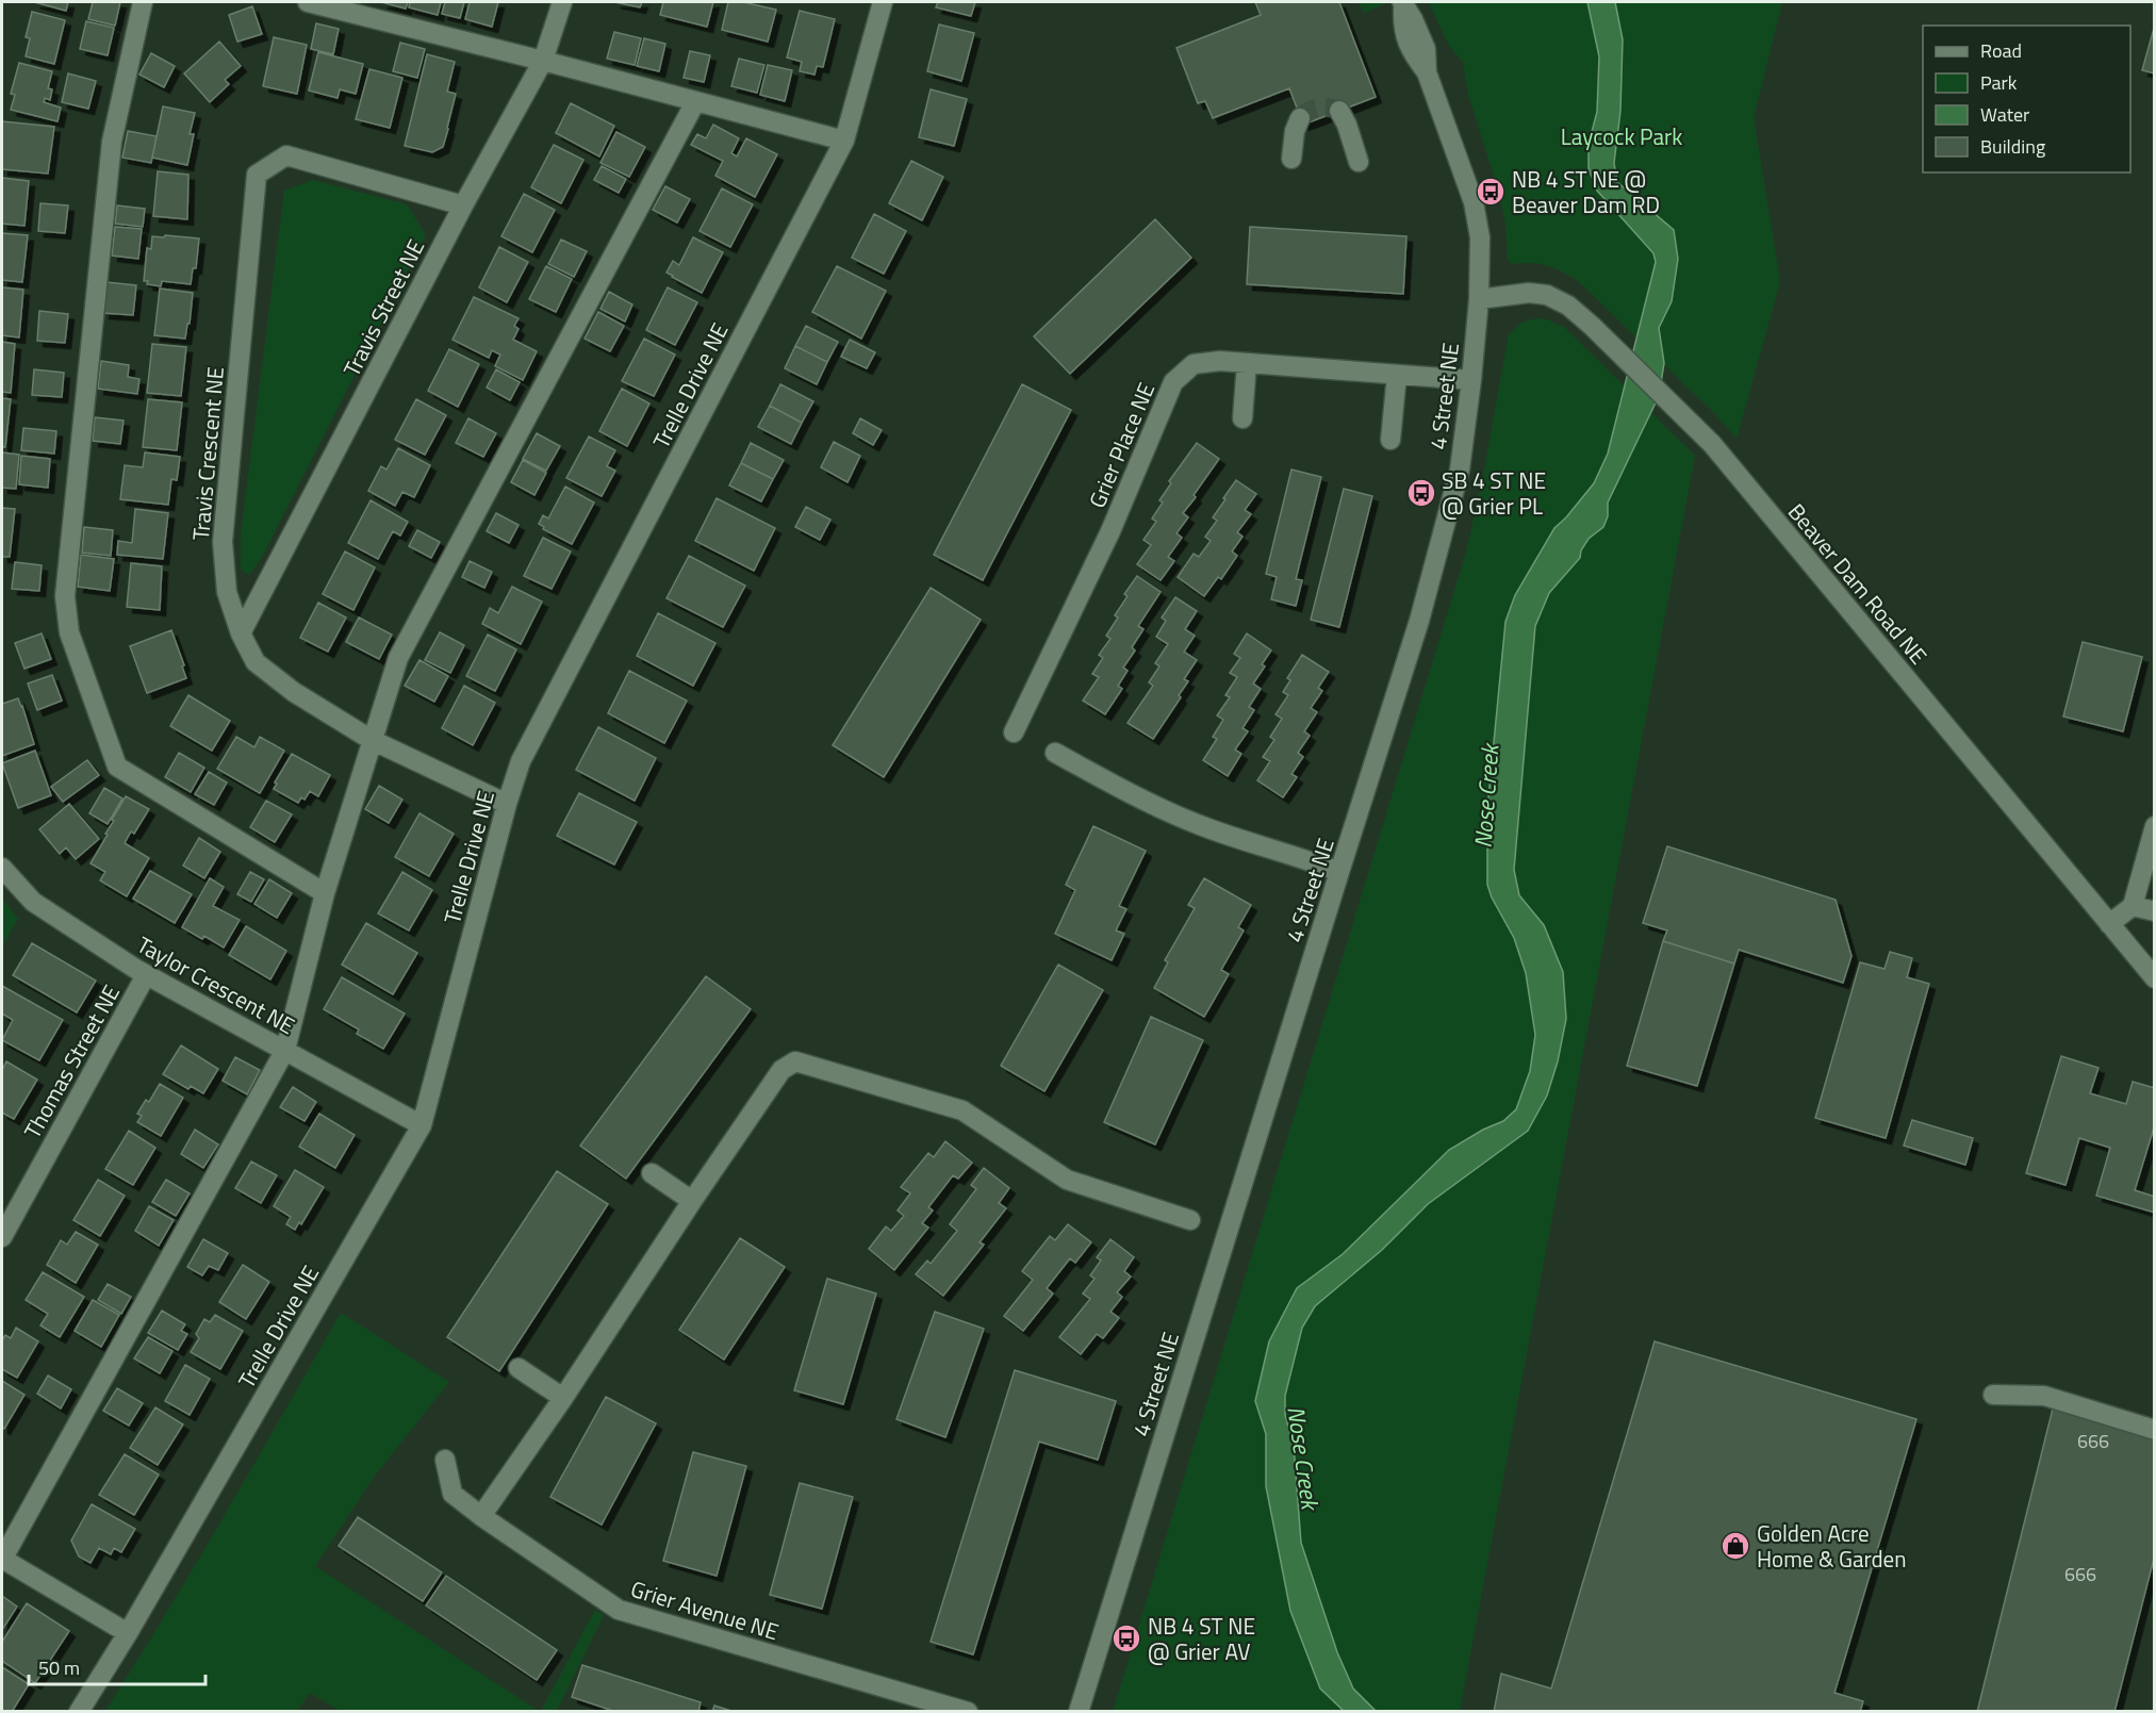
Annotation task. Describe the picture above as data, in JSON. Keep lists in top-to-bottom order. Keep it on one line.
{"streets":{"street":["Travis Street NE","Trelle Drive NE","4 Street NE","Grier Place NE","Travis Crescent NE","Beaver Dam Road NE","Taylor Crescent NE","Thomas Street NE","Grier Avenue NE"]},"crossings":[["Travis Street NE","Travis Crescent NE"],["Trelle Drive NE","Travis Crescent NE"],["Trelle Drive NE","Taylor Crescent NE"],["4 Street NE","Grier Place NE"],["4 Street NE","Beaver Dam Road NE"],["Taylor Crescent NE","Thomas Street NE"]],"water":["Nose Creek"],"parks":["Laycock Park"],"places":{"bus stop":["NB 4 ST NE @ Beaver Dam RD","SB 4 ST NE @ Grier PL","NB 4 ST NE @ Grier AV"],"shop":["Golden Acre Home & Garden"]},"house_numbers":["666","666"],"legend":["Road","Park","Water","Building"],"scale_bar":"50 m"}
